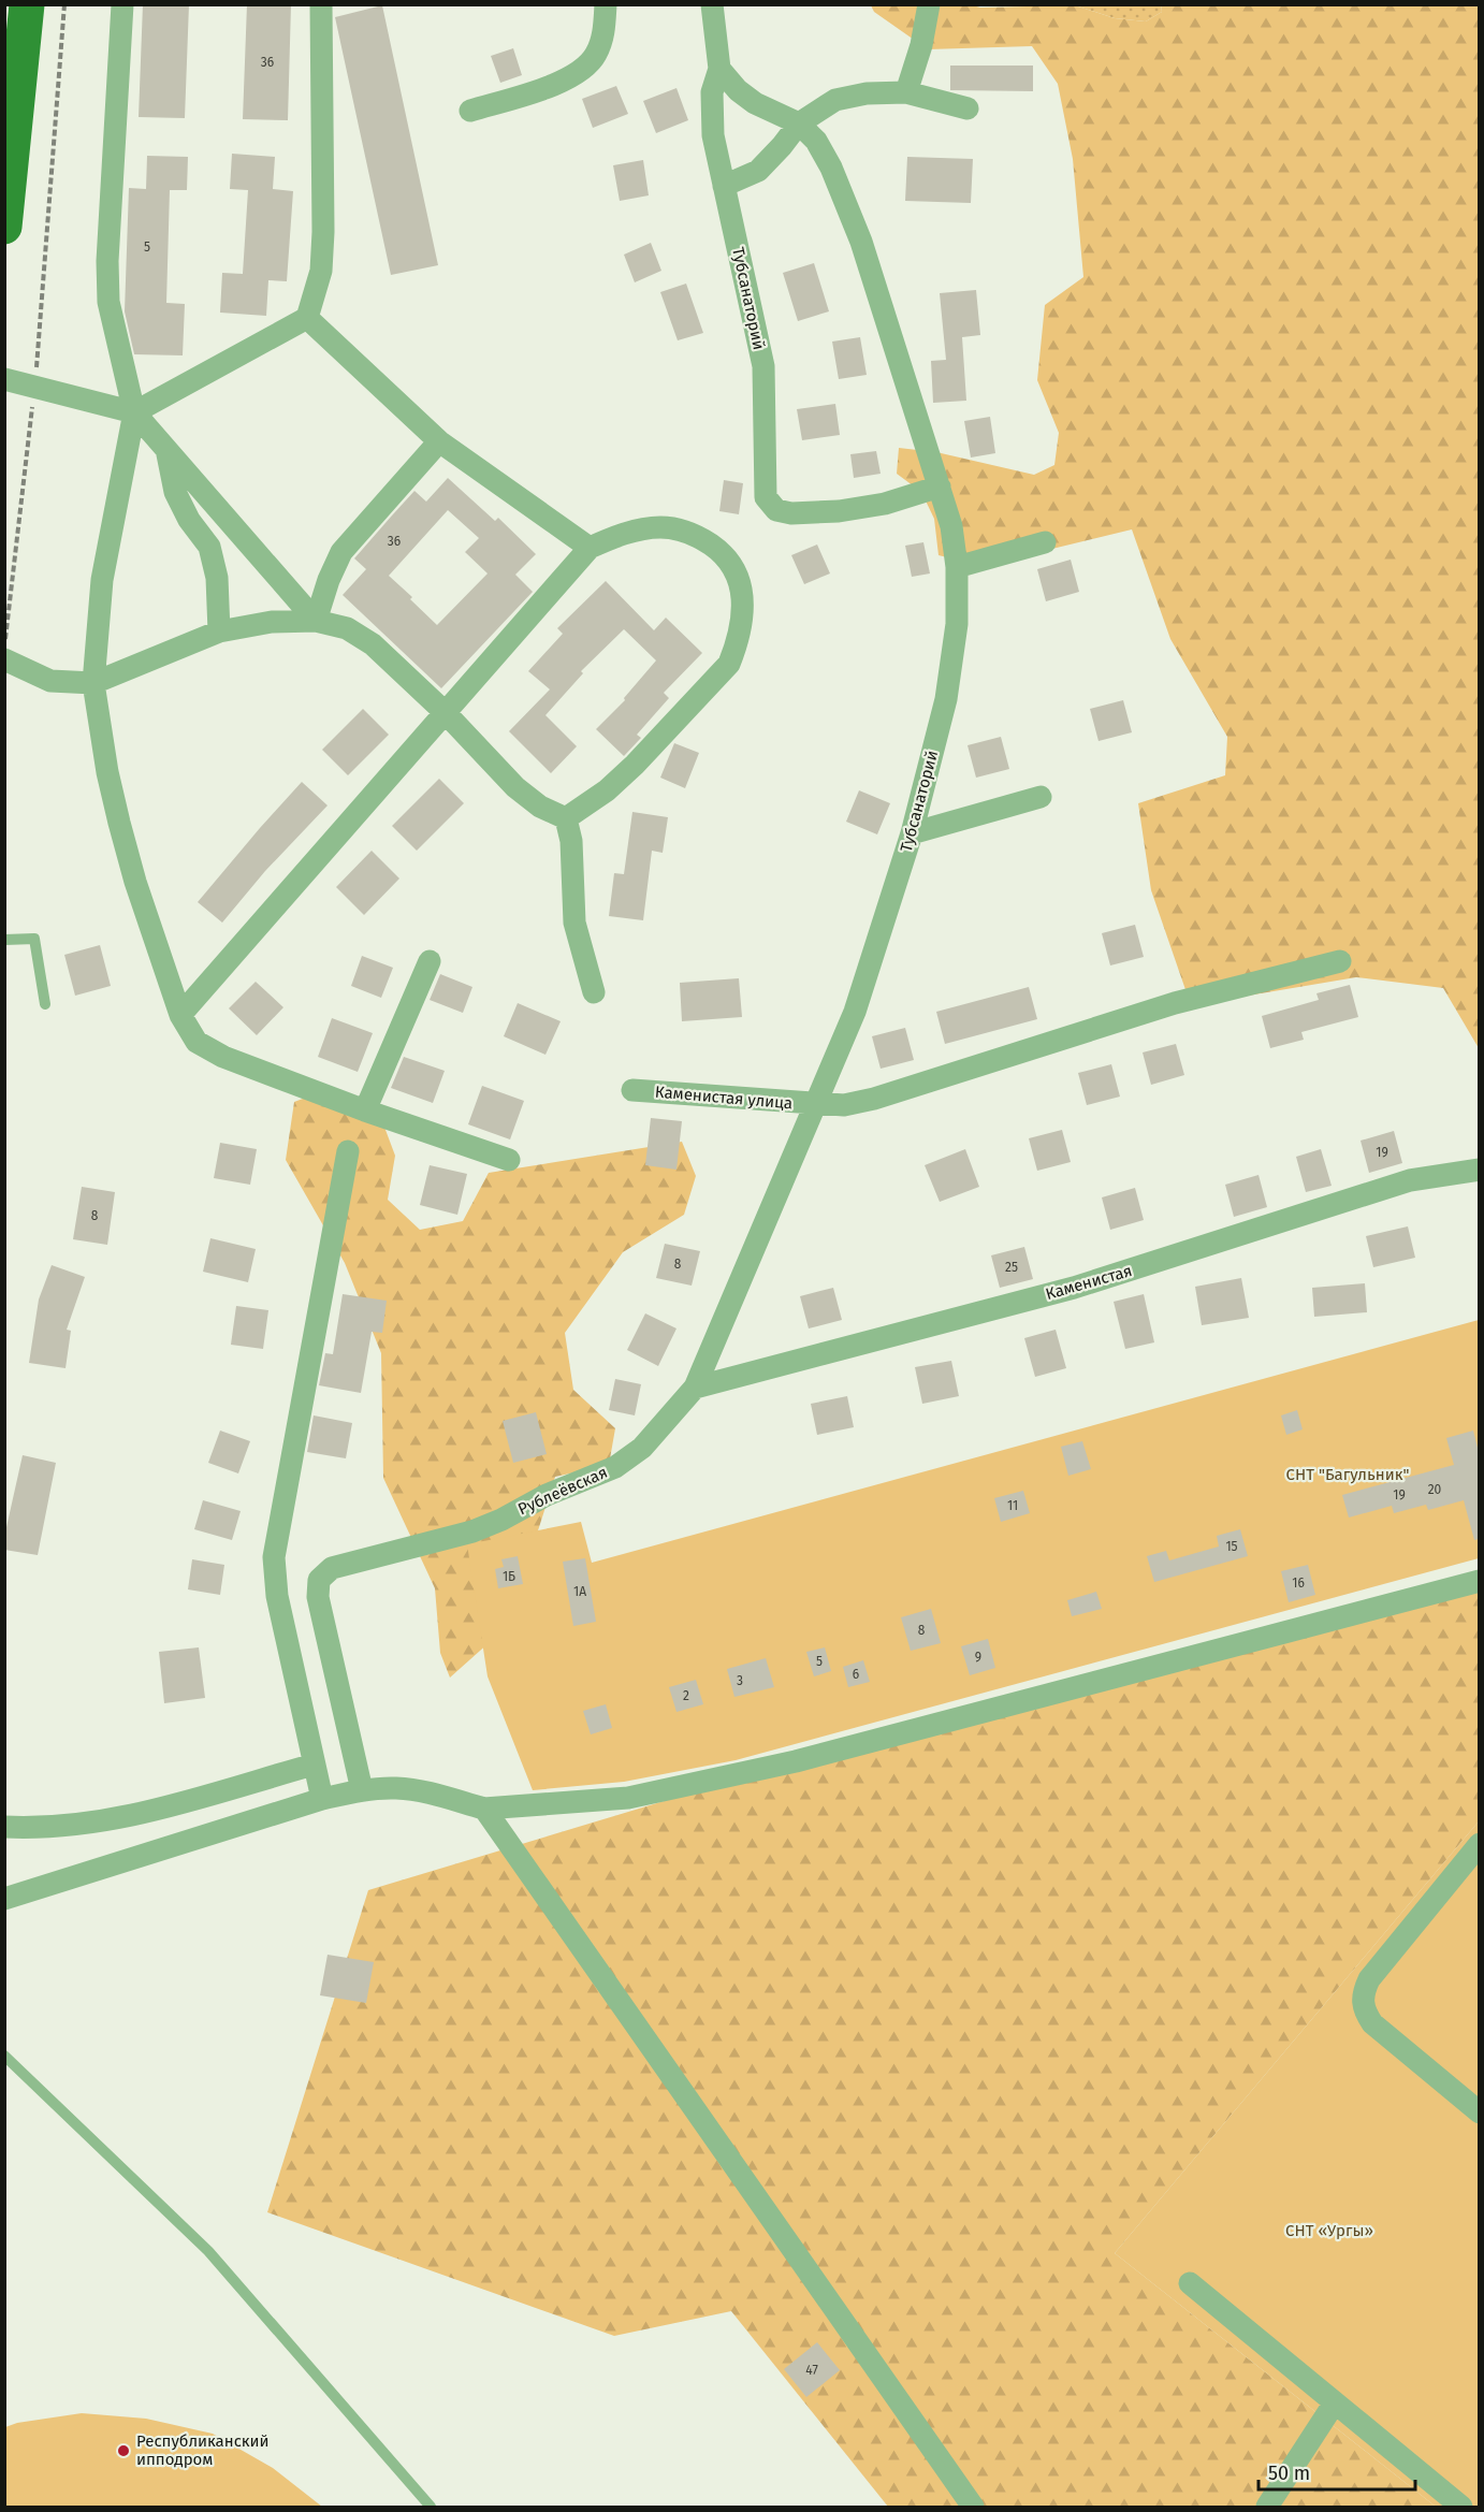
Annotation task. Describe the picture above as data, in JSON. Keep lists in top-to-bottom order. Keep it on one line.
{"streets":{"street":["Тубсанаторий","Каменистая улица","Каменистая","Рублеёвская"]},"crossings":[["Тубсанаторий","Каменистая улица"],["Тубсанаторий","Рублеёвская"],["Каменистая улица","Рублеёвская"],["Каменистая","Рублеёвская"]],"parks":["СНТ \"Багульник\"","СНТ «Ургы»"],"places":["Республиканский ипподром"],"house_numbers":["36","5","36","19","8","8","25","20","19","11","15","1Б","16","1А","8","9","5","6","3","2","47"],"scale_bar":"50 m"}
